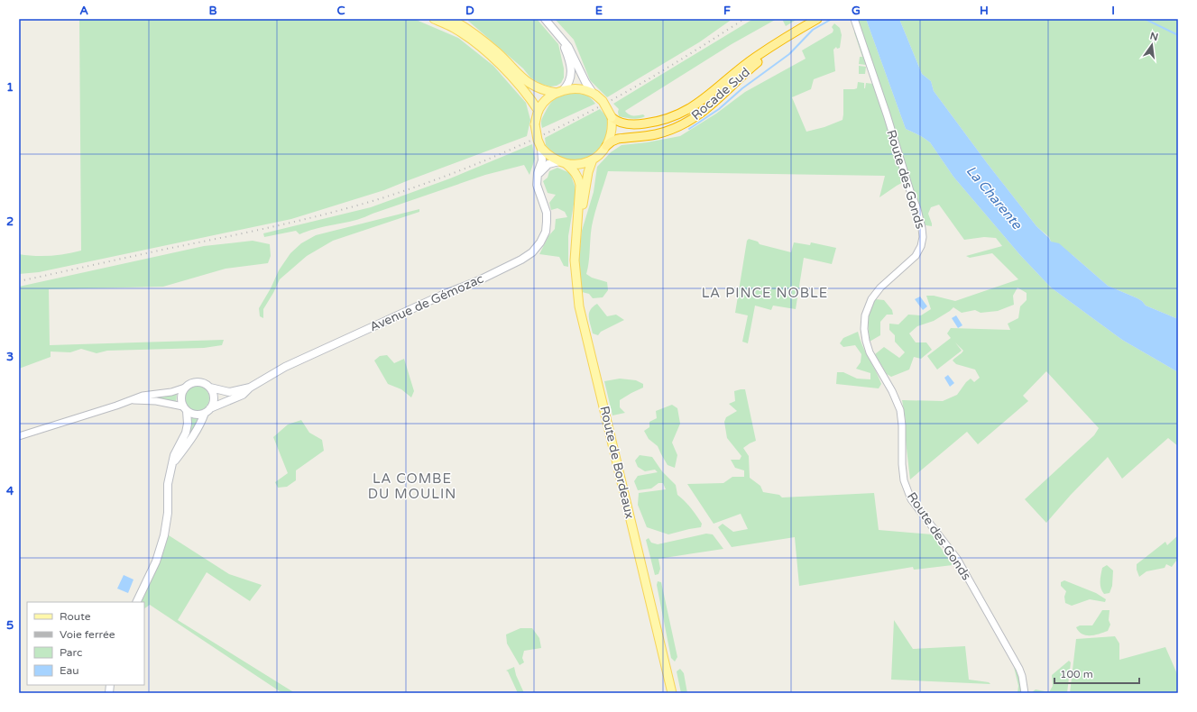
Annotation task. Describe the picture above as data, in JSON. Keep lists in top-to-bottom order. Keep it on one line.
{"streets":{"highway":["Rocade Sud"],"main road":["Avenue de Gémozac","Route de Bordeaux"],"street":["Route des Gonds"]},"crossings":[["Rocade Sud","Route de Bordeaux"]],"districts":["LA PINCE NOBLE","LA COMBE DU MOULIN"],"water":["La Charente"],"legend":["Route","Voie ferrée","Parc","Eau"],"scale_bar":"100 m","north":"top","grid":{"columns":["A","B","C","D","E","F","G","H","I"],"rows":["1","2","3","4","5"]}}
